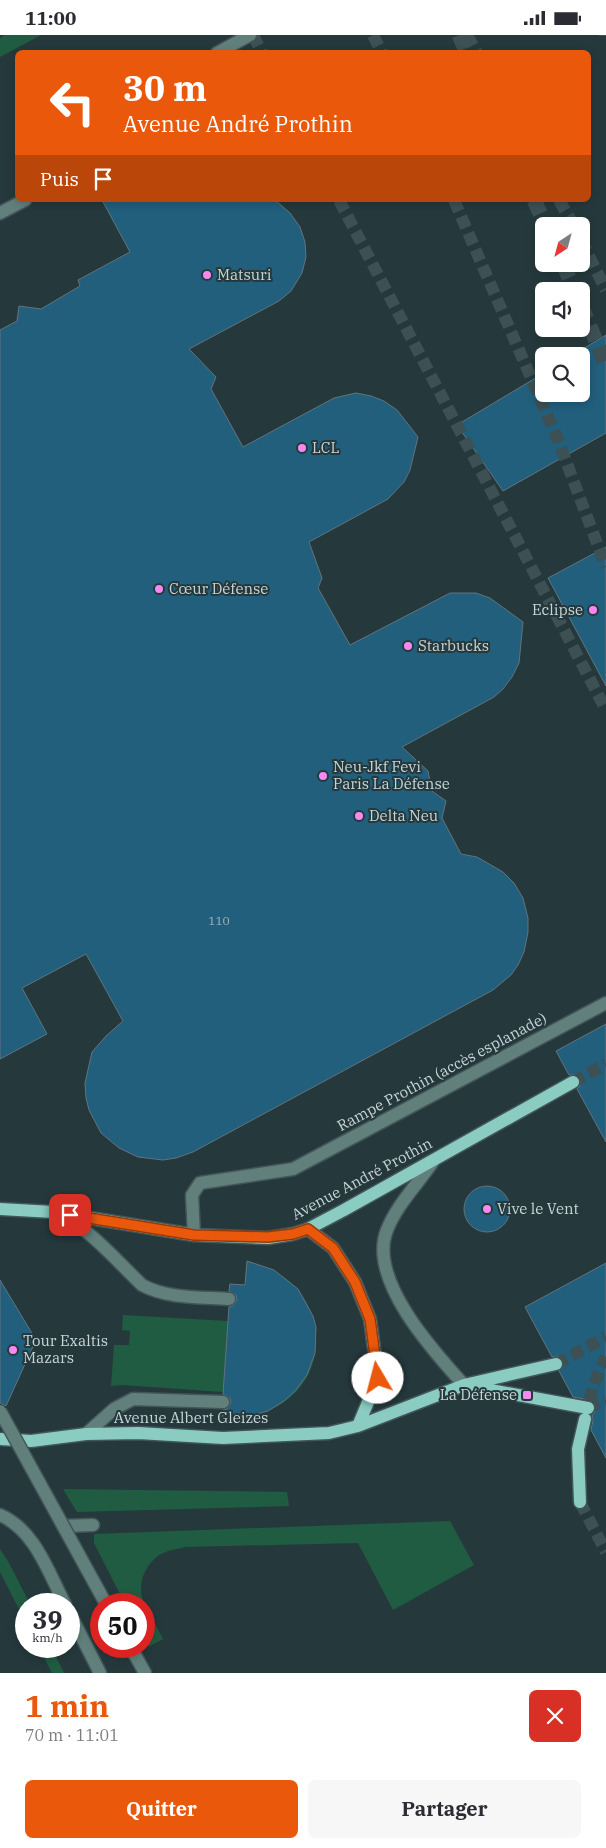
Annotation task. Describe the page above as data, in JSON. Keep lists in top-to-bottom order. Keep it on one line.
{"streets":{"main road":["Avenue André Prothin","Avenue Albert Gleizes"],"street":["Rampe Prothin (accès esplanade)"]},"crossings":[["Rampe Prothin (accès esplanade)","Avenue André Prothin"]],"places":{"other":["Matsuri","LCL","Cœur Défense","Eclipse","Starbucks","Neu-Jkf Fevi Paris La Défense","Delta Neu","Vive le Vent","Tour Exaltis Mazars"],"transit":["La Défense"]},"house_numbers":["110"],"north":"bottom left","page":{"status":"11:00","turn":["30 m","Avenue André Prothin"],"then":"Puis","speed":"39 km/h","limit":"50","heading":["1 min","70 m · 11:01"],"buttons":["Quitter","Partager"]}}
